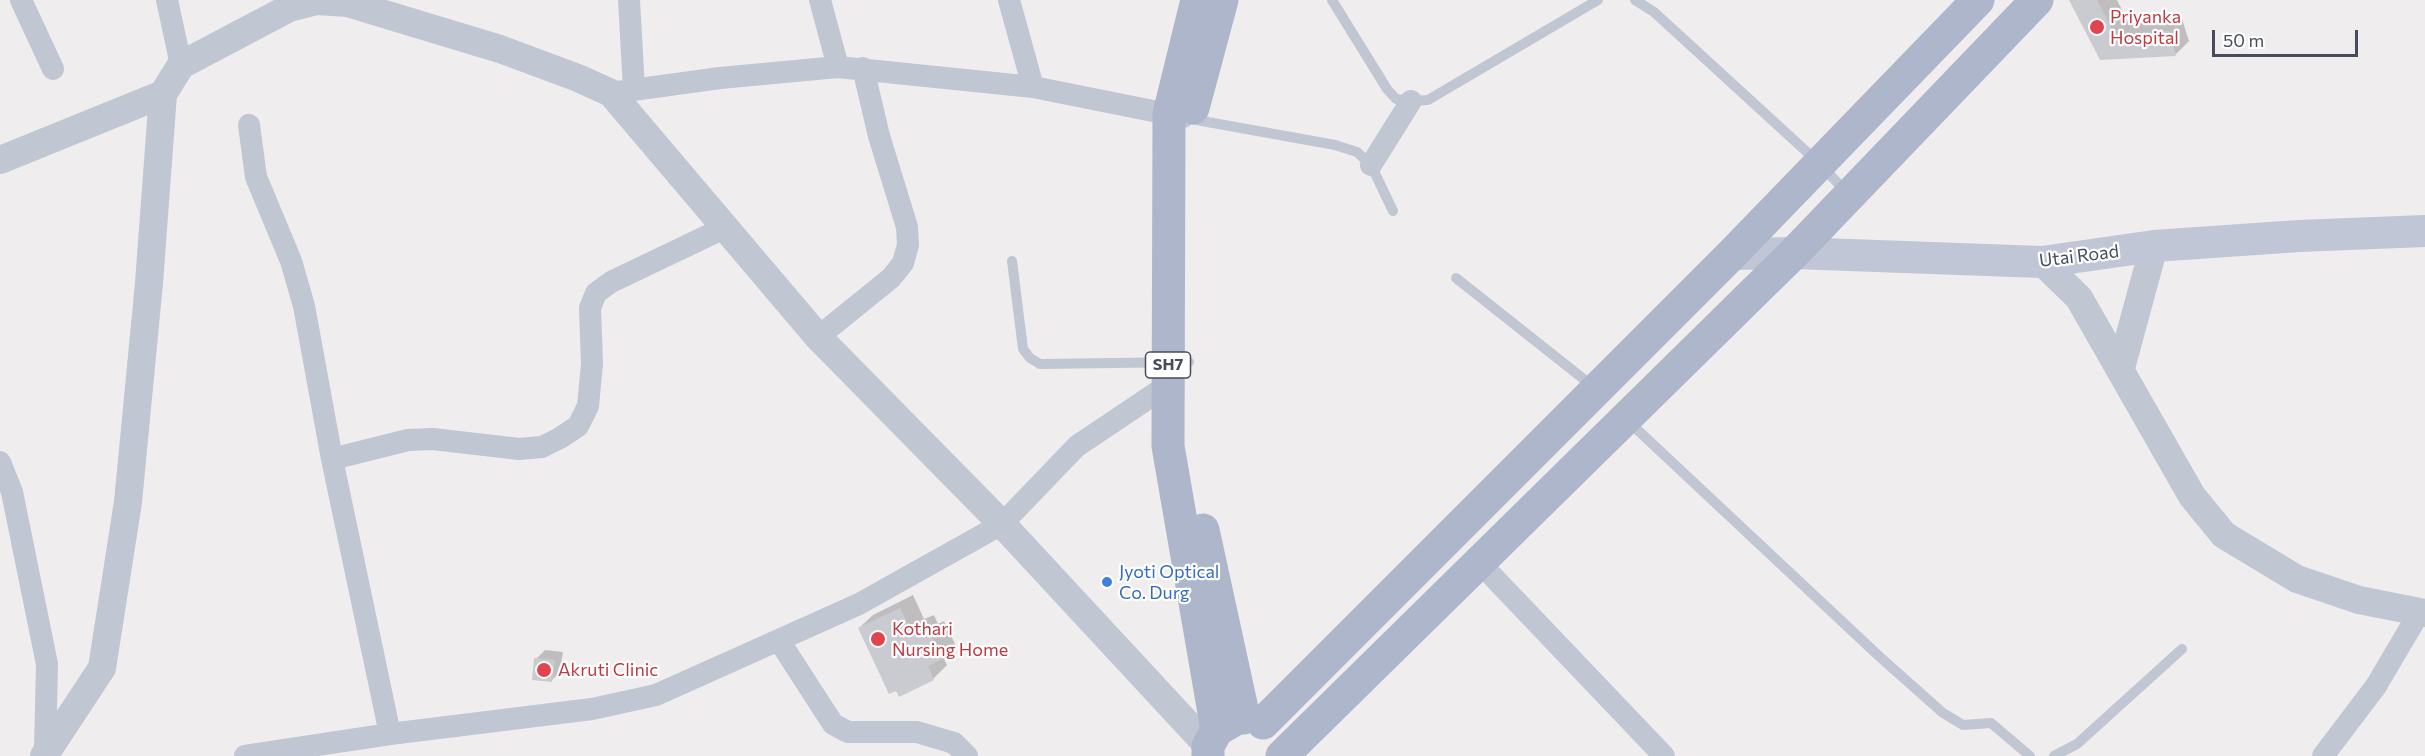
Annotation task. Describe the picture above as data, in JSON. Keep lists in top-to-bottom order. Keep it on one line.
{"streets":{"main road":["Utai Road","SH7"]},"places":["Priyanka Hospital","Jyoti Optical Co. Durg","Kothari Nursing Home","Akruti Clinic"],"scale_bar":"50 m"}
